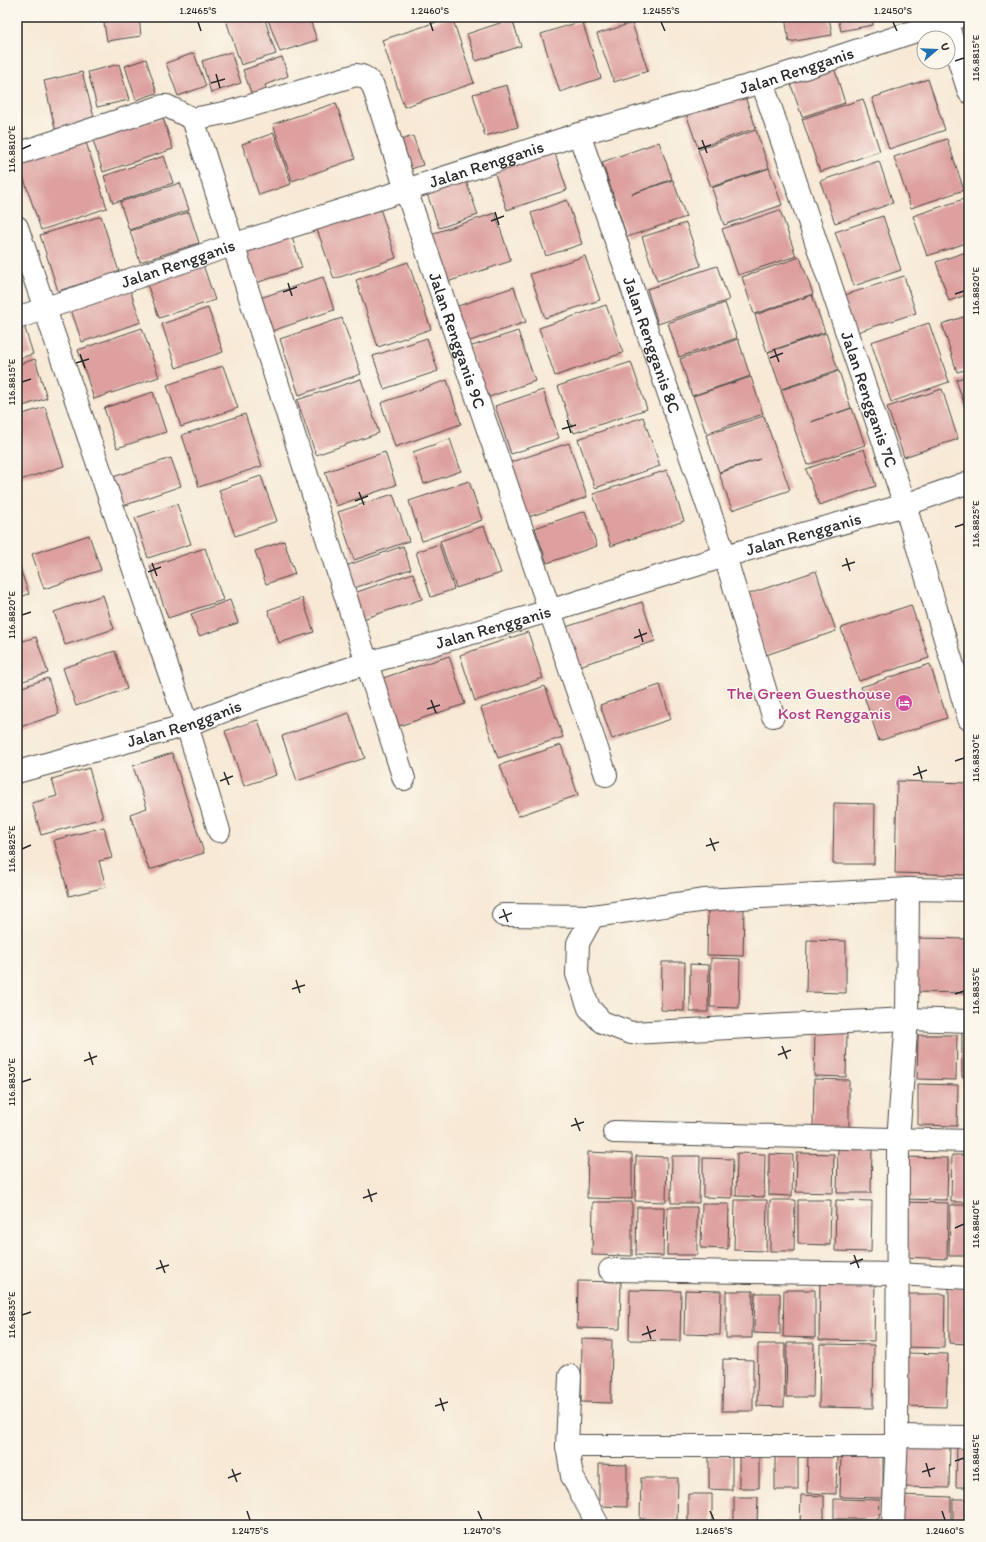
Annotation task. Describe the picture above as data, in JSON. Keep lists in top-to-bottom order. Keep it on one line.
{"streets":{"street":["Jalan Rengganis","Jalan Rengganis 9C","Jalan Rengganis 8C","Jalan Rengganis 7C"]},"crossings":[["Jalan Rengganis","Jalan Rengganis 9C"],["Jalan Rengganis","Jalan Rengganis 8C"],["Jalan Rengganis","Jalan Rengganis 7C"]],"places":{"hotel":["The Green Guesthouse Kost Rengganis"]},"north":"right","coordinates":["1.2465°S","1.2460°S","1.2455°S","1.2450°S","116.8815°E","116.8810°E","116.8820°E","116.8825°E","116.8830°E","116.8835°E","116.8840°E","116.8845°E","1.2475°S","1.2470°S"]}
